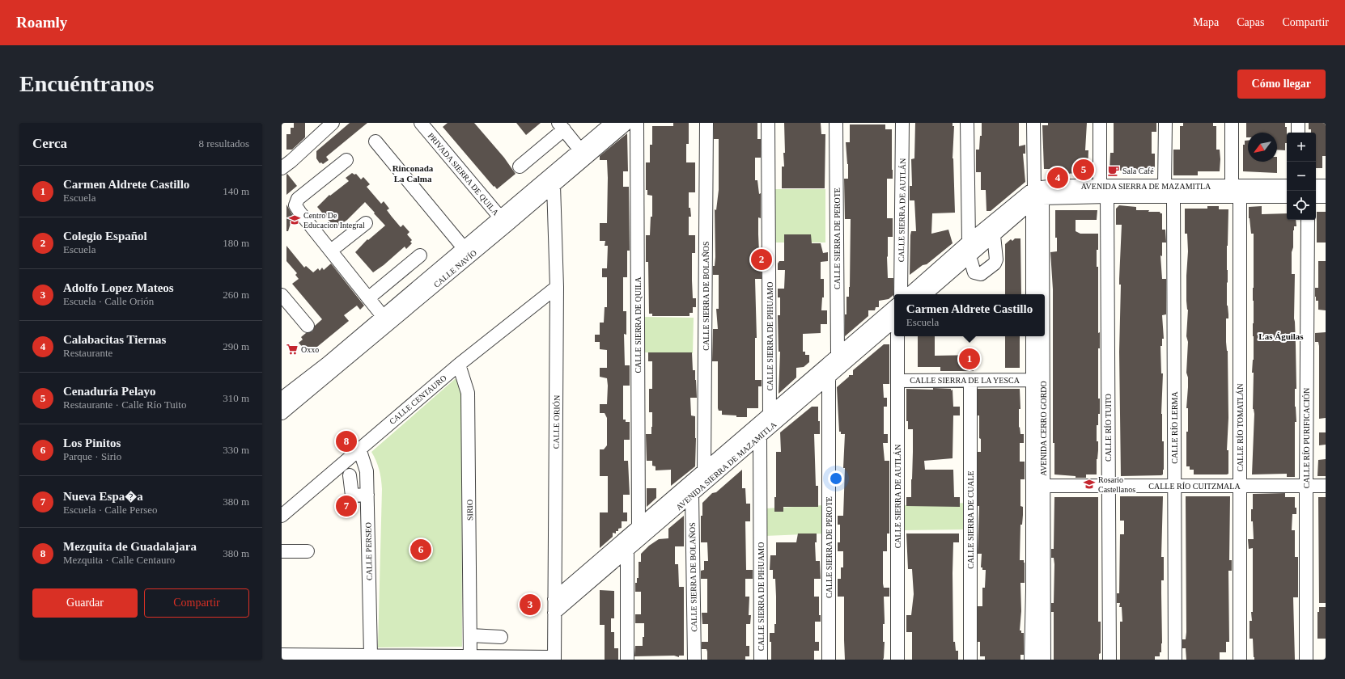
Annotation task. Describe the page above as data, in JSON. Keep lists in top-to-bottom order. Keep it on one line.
{"streets":{"street":["PRIVADA SIERRA DE QUILA","AVENIDA SIERRA DE MAZAMITLA","CALLE SIERRA DE AUTLÁN","CALLE SIERRA DE PEROTE","CALLE NAVÍO","CALLE SIERRA DE BOLAÑOS","CALLE SIERRA DE QUILA","CALLE SIERRA DE PIHUAMO","CALLE SIERRA DE LA YESCA","CALLE CENTAURO","CALLE ORIÓN","CALLE RÍO TUITO","CALLE RÍO LERMA","CALLE RÍO TOMATLÁN","AVENIDA CERRO GORDO","CALLE RÍO PURIFICACIÓN","CALLE RÍO CUITZMALA","SIRIO","CALLE SIERRA DE CUALE","CALLE PERSEO"]},"crossings":[["PRIVADA SIERRA DE QUILA","CALLE NAVÍO"],["AVENIDA SIERRA DE MAZAMITLA","CALLE SIERRA DE PEROTE"],["AVENIDA SIERRA DE MAZAMITLA","CALLE SIERRA DE BOLAÑOS"],["AVENIDA SIERRA DE MAZAMITLA","CALLE SIERRA DE QUILA"],["AVENIDA SIERRA DE MAZAMITLA","CALLE SIERRA DE PIHUAMO"],["AVENIDA SIERRA DE MAZAMITLA","CALLE ORIÓN"],["AVENIDA SIERRA DE MAZAMITLA","CALLE RÍO TUITO"],["AVENIDA SIERRA DE MAZAMITLA","CALLE RÍO LERMA"],["AVENIDA SIERRA DE MAZAMITLA","CALLE RÍO TOMATLÁN"],["AVENIDA SIERRA DE MAZAMITLA","AVENIDA CERRO GORDO"],["CALLE SIERRA DE AUTLÁN","CALLE SIERRA DE LA YESCA"],["CALLE NAVÍO","CALLE ORIÓN"],["CALLE SIERRA DE LA YESCA","AVENIDA CERRO GORDO"],["CALLE SIERRA DE LA YESCA","CALLE SIERRA DE CUALE"],["CALLE CENTAURO","CALLE ORIÓN"],["CALLE CENTAURO","SIRIO"],["CALLE CENTAURO","CALLE PERSEO"],["CALLE RÍO TUITO","CALLE RÍO CUITZMALA"],["CALLE RÍO LERMA","CALLE RÍO CUITZMALA"],["CALLE RÍO TOMATLÁN","CALLE RÍO CUITZMALA"],["AVENIDA CERRO GORDO","CALLE RÍO CUITZMALA"],["CALLE RÍO PURIFICACIÓN","CALLE RÍO CUITZMALA"]],"districts":["Rinconada La Calma","Las Águilas"],"places":{"cafe":["Sala Café"],"school or university":["Centro De Educacion Integral","Rosario Castellanos"],"supermarket":["Oxxo"]},"north":"bottom left","page":{"header":"Roamly","nav":["Mapa","Capas","Compartir"],"buttons":["Cómo llegar",["Guardar","Compartir"]],"title":"Encuéntranos","heading":["Cerca","8 resultados"],"map_buttons":["+","−"],"pins":["5","4","2","1","8","7","6","3"],"list":[{"mark":"1","name":"Carmen Aldrete Castillo","note":"Escuela","value":"140 m"},{"mark":"2","name":"Colegio Español","note":"Escuela","value":"180 m"},{"mark":"3","name":"Adolfo Lopez Mateos","note":"Escuela · Calle Orión","value":"260 m"},{"mark":"4","name":"Calabacitas Tiernas","note":"Restaurante","value":"290 m"},{"mark":"5","name":"Cenaduría Pelayo","note":"Restaurante · Calle Río Tuito","value":"310 m"},{"mark":"6","name":"Los Pinitos","note":"Parque · Sirio","value":"330 m"},{"mark":"7","name":"Nueva Espa�a","note":"Escuela · Calle Perseo","value":"380 m"},{"mark":"8","name":"Mezquita de Guadalajara","note":"Mezquita · Calle Centauro","value":"380 m"}],"popup":["Carmen Aldrete Castillo","Escuela"]}}
